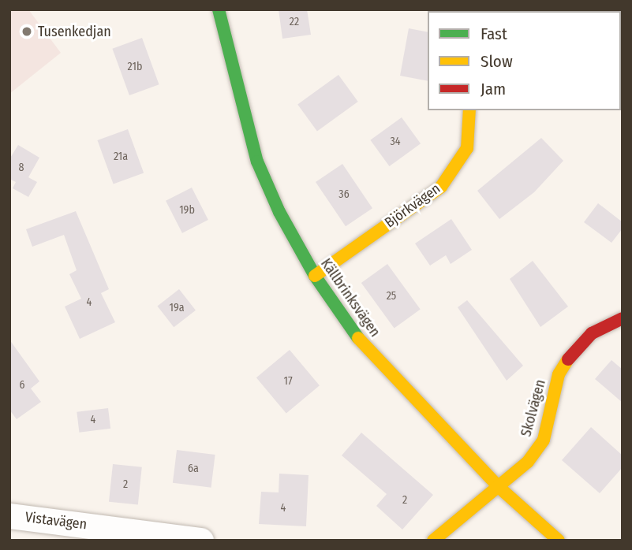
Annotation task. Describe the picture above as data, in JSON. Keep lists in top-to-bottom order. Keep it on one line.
{"streets":{"street":["Björkvägen","Källbrinksvägen","Skolvägen","Vistavägen"]},"crossings":[["Björkvägen","Källbrinksvägen"],["Källbrinksvägen","Skolvägen"]],"places":["Tusenkedjan"],"house_numbers":["22","21b","34","21a","8","36","19b","25","4","19a","17","6","4","6a","2","2","4"],"legend":["Fast","Slow","Jam"]}
